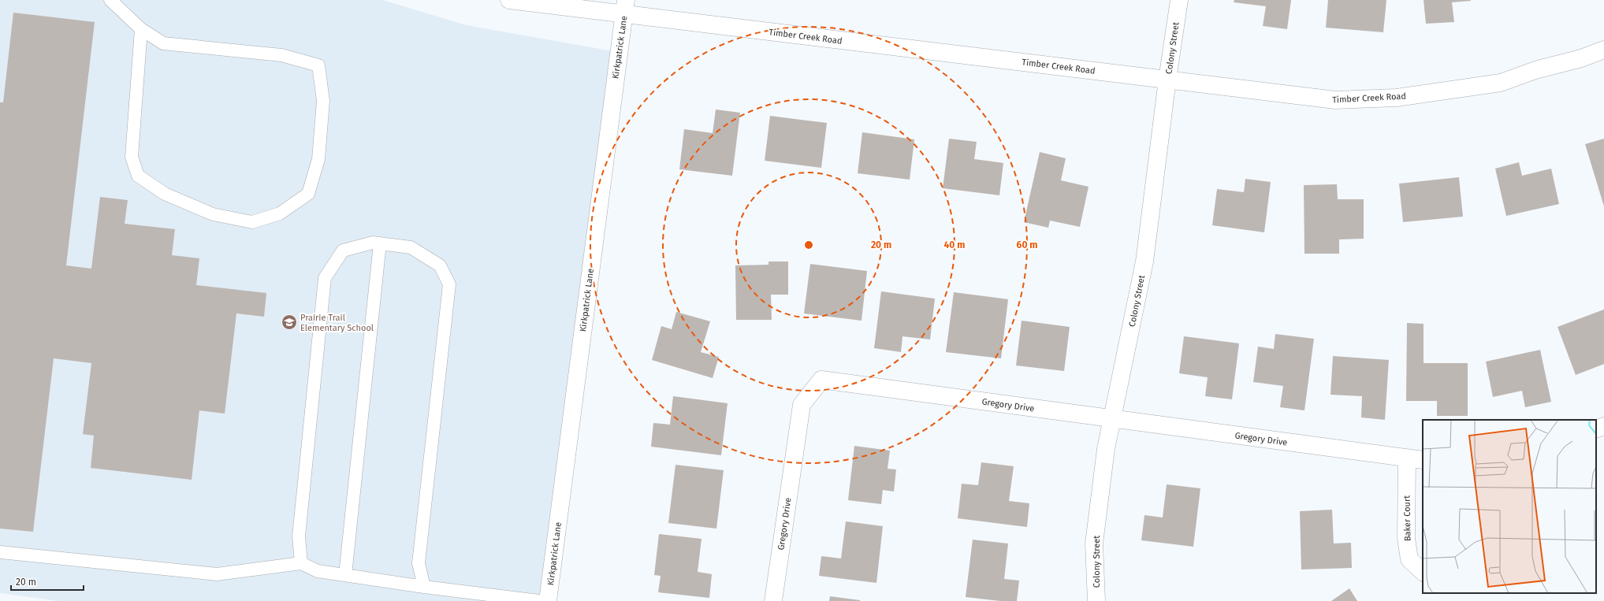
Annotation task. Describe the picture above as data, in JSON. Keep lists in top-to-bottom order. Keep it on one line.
{"streets":{"street":["Timber Creek Road","Kirkpatrick Lane","Colony Street","Gregory Drive","Baker Court"]},"crossings":[["Timber Creek Road","Kirkpatrick Lane"],["Timber Creek Road","Colony Street"],["Colony Street","Gregory Drive"],["Gregory Drive","Baker Court"]],"places":{"school or university":["Prairie Trail Elementary School"]},"scale_bar":"20 m","rings":["20 m","40 m","60 m"]}
